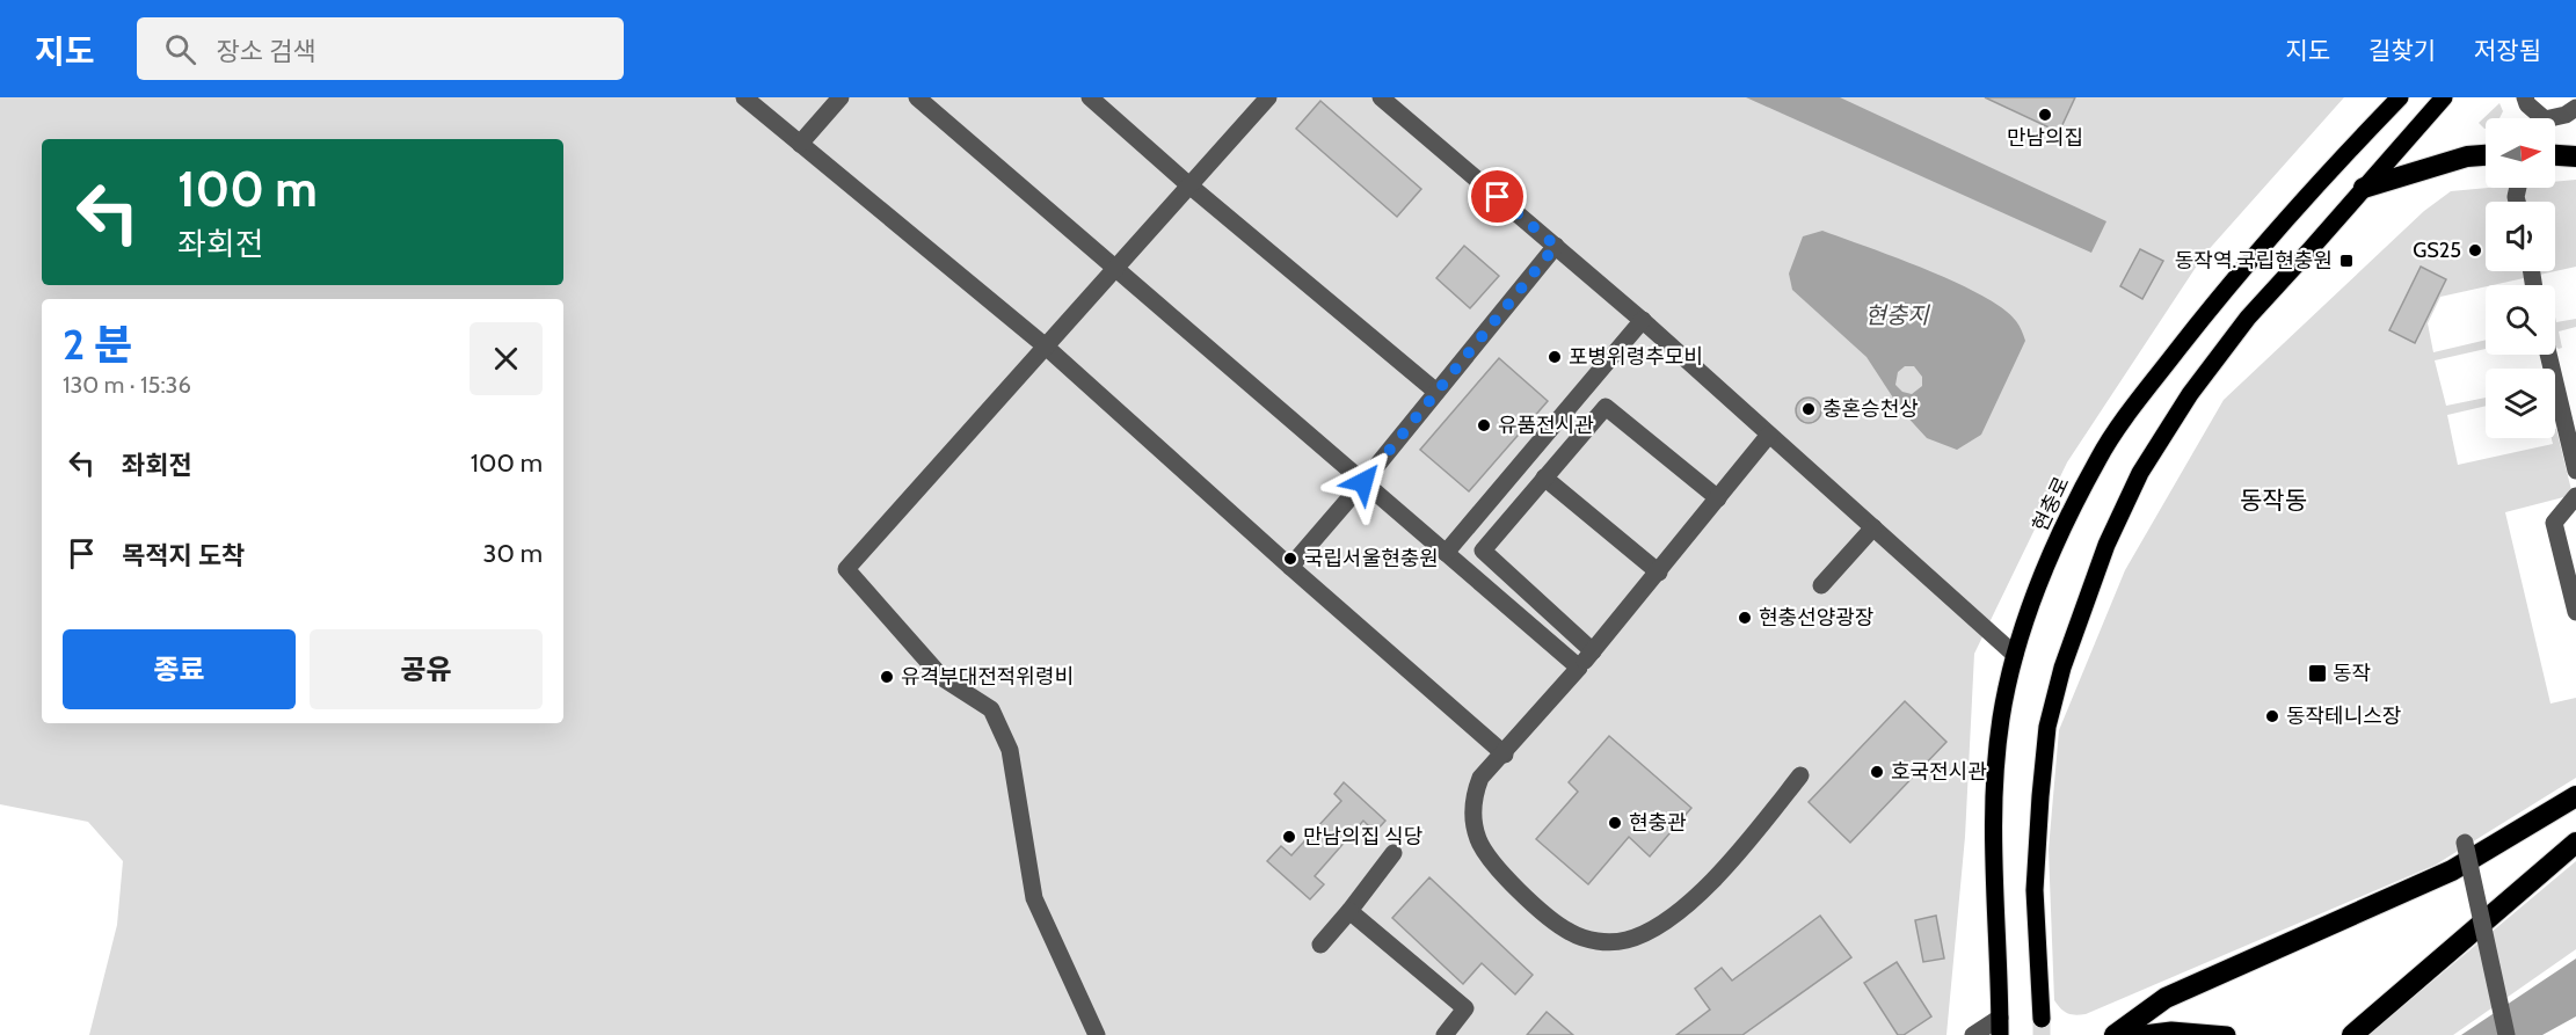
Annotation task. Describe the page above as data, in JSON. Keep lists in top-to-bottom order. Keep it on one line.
{"streets":{"main road":["현충로"]},"districts":["동작동"],"water":["현충지"],"places":{"other":["만남의집","GS25","포병위령추모비","충혼승천상","유품전시관","국립서울현충원","현충선양광장","유격부대전적위령비","동작테니스장","호국전시관","현충관","만남의집 식당"],"transit":["동작역.국립현충원","동작"]},"north":"right","page":{"header":"지도","search":"장소 검색","nav":["지도","길찾기","저장됨"],"turn":["100 m","좌회전"],"heading":["2 분","130 m · 15:36"],"list":[{"name":"좌회전","value":"100 m"},{"name":"목적지 도착","value":"30 m"}],"buttons":["종료","공유"]}}
